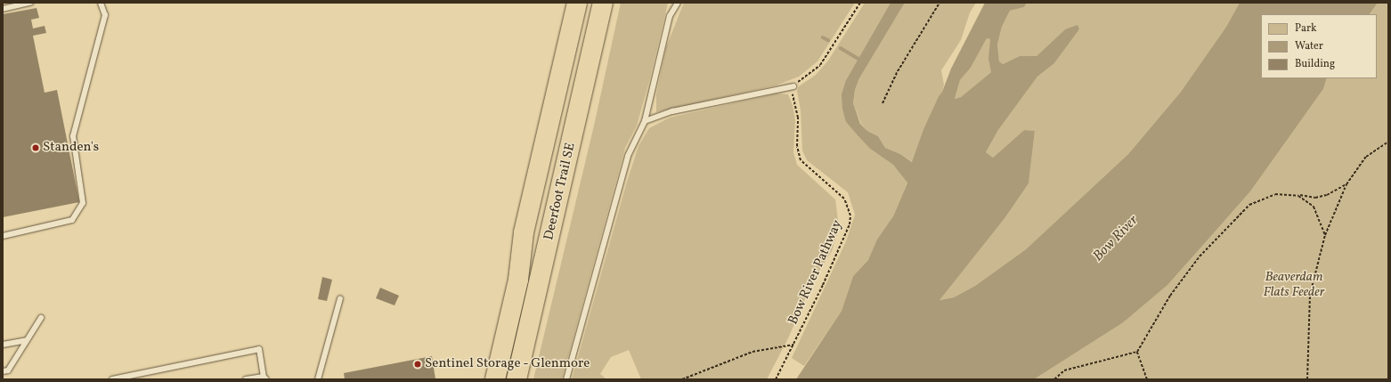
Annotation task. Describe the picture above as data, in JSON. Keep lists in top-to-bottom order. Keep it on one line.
{"streets":{"highway":["Deerfoot Trail SE"],"path":["Bow River Pathway"]},"water":["Bow River"],"parks":["Beaverdam Flats Feeder"],"places":["Standen's","Sentinel Storage - Glenmore"],"legend":["Park","Water","Building"]}
